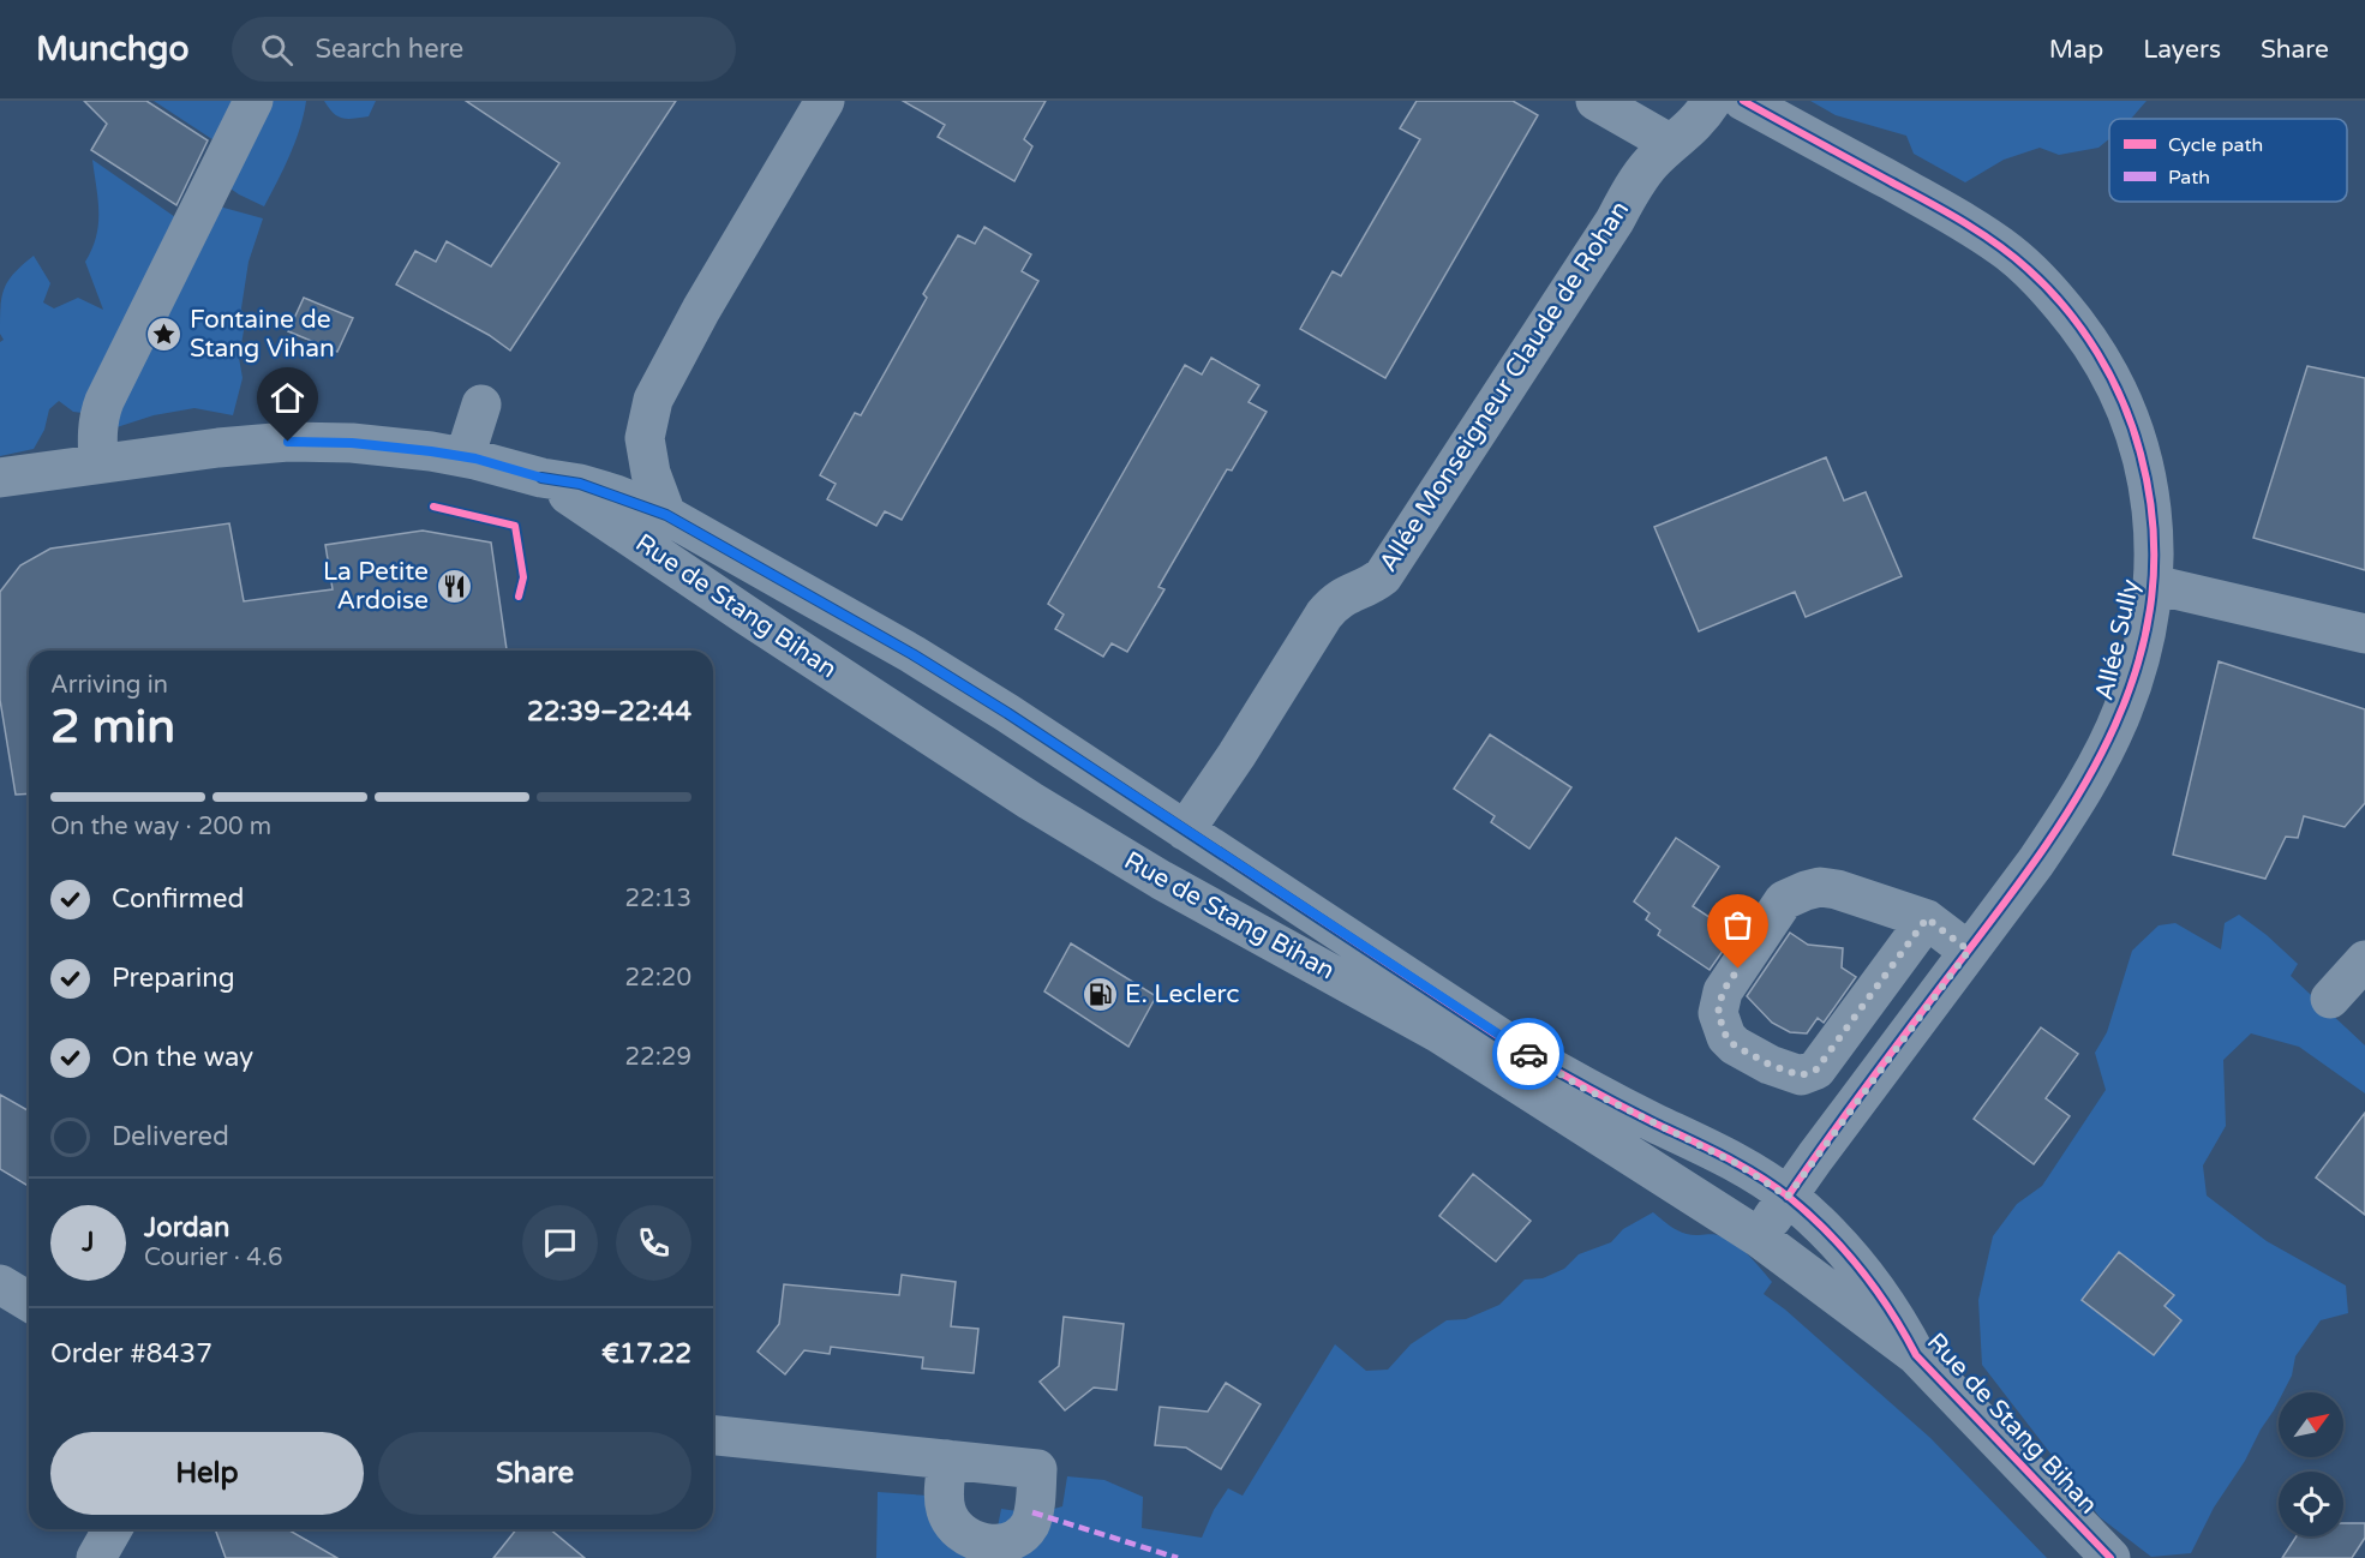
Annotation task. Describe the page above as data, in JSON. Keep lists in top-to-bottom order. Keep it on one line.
{"streets":{"street":["Allée Monseigneur Claude de Rohan","Rue de Stang Bihan","Allée Sully"]},"crossings":[["Allée Monseigneur Claude de Rohan","Rue de Stang Bihan"],["Rue de Stang Bihan","Allée Sully"]],"places":{"place":["Fontaine de Stang Vihan"],"restaurant":["La Petite Ardoise"],"fuel station":["E. Leclerc"]},"legend":["Cycle path","Path"],"north":"top right","page":{"header":"Munchgo","search":"Search here","nav":["Map","Layers","Share"],"heading":["2 min","Arriving in","22:39–22:44"],"panel":["Jordan","Courier · 4.6","Order #8437","€17.22"],"bar":"On the way · 200 m","list":[["Confirmed","22:13"],["Preparing","22:20"],["On the way","22:29"],"Delivered"],"round":"J","buttons":["Help","Share"]}}
